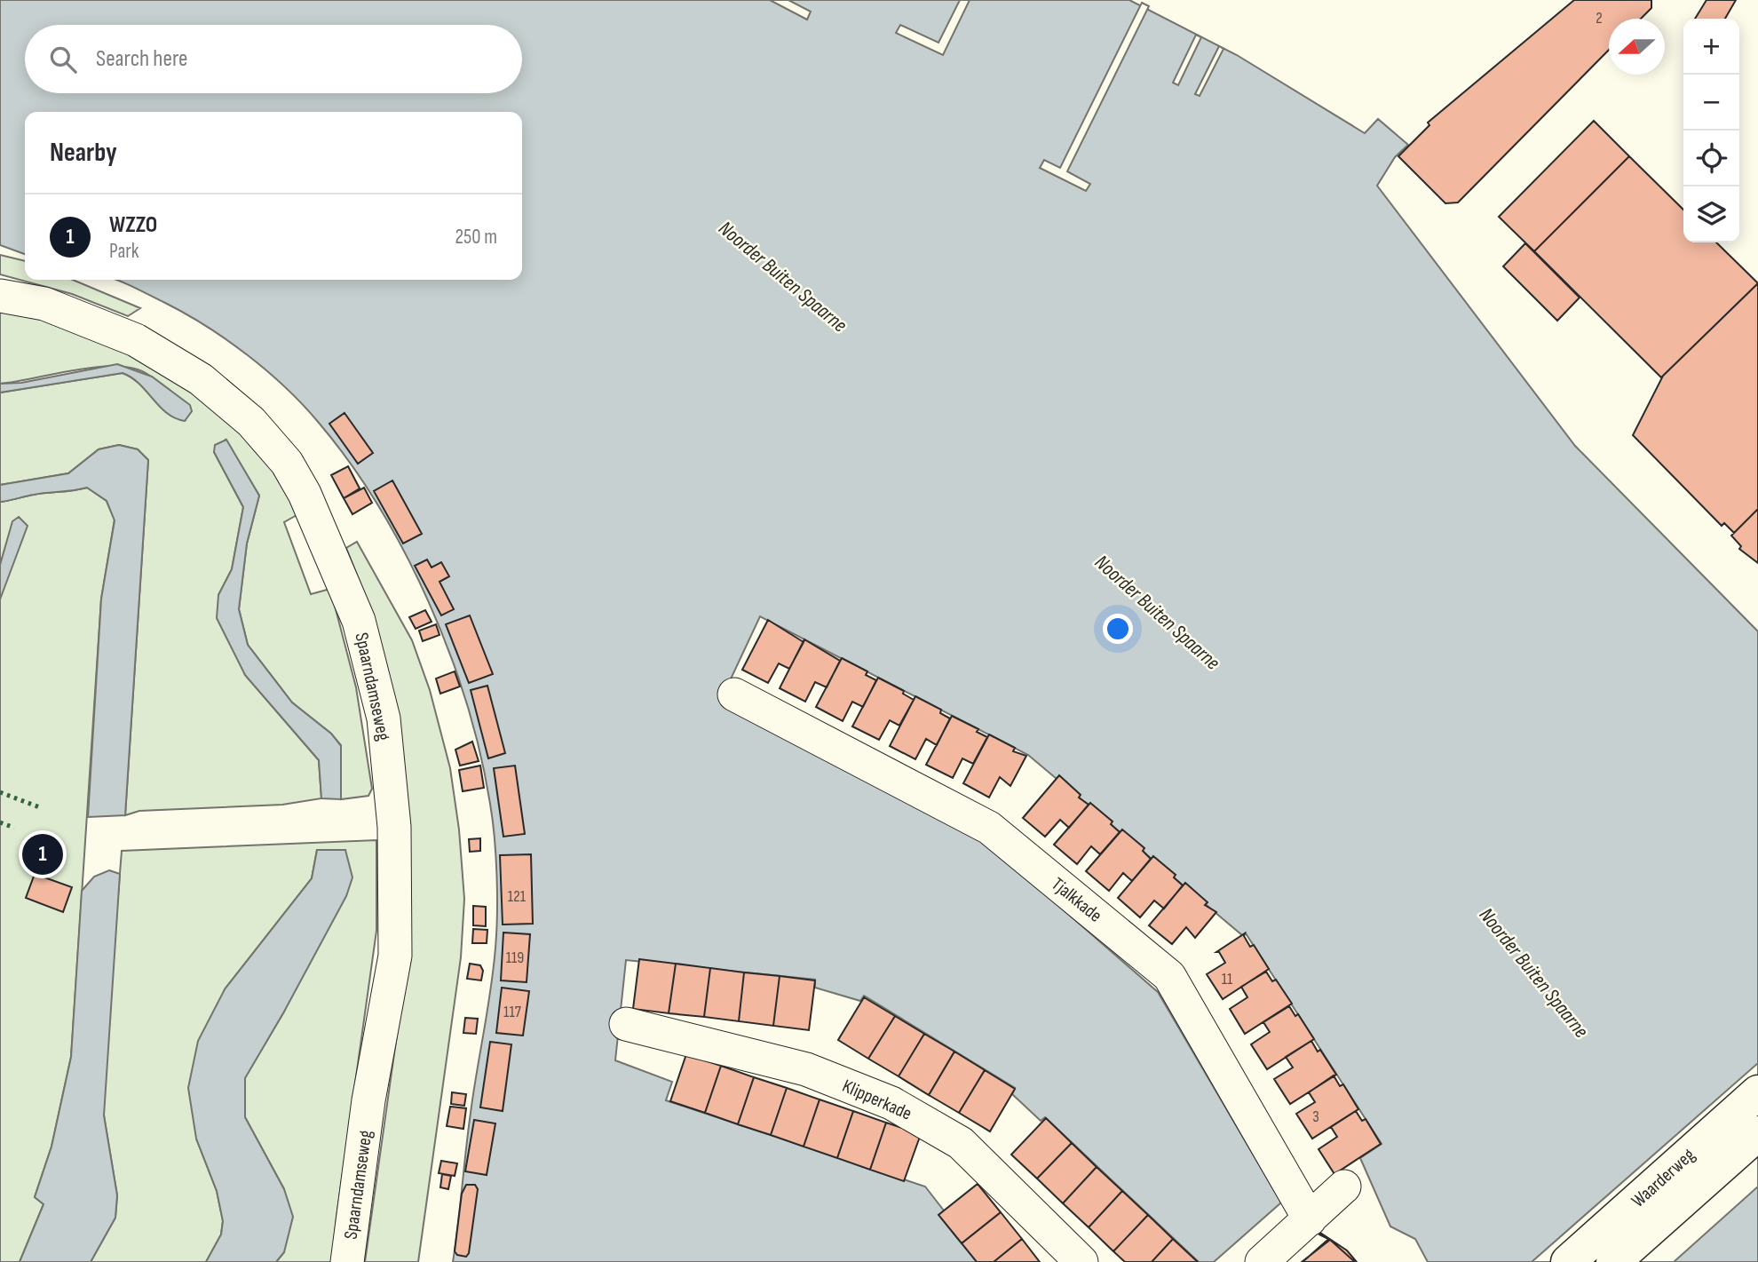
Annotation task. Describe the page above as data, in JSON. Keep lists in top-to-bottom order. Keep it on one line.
{"streets":{"main road":["Waarderweg"],"street":["Spaarndamseweg","Tjalkkade","Klipperkade"]},"water":["Noorder Buiten Spaarne"],"house_numbers":["2","121","119","11","117","3"],"north":"left","page":{"map_buttons":["+","−"],"search":"Search here","heading":"Nearby","list":[{"mark":"1","name":"WZZO","note":"Park","value":"250 m"}],"pins":"1"}}
